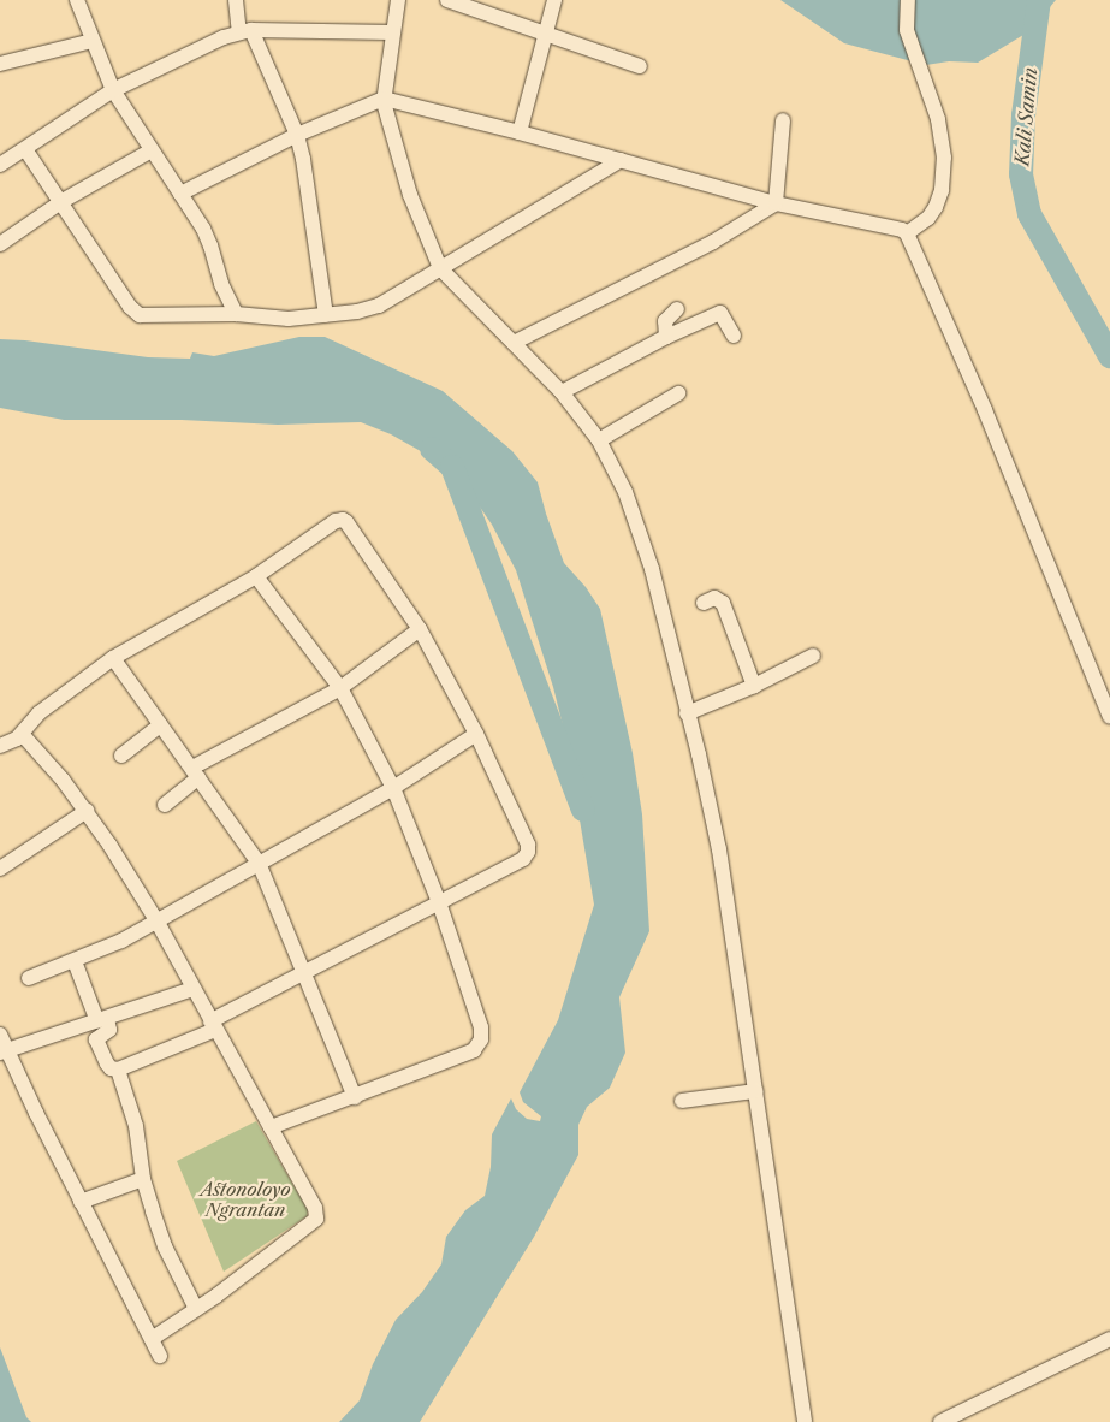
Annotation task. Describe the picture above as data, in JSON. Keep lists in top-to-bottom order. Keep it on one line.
{"water":["Kali Samin"],"parks":["Astonoloyo Ngrantan"]}
